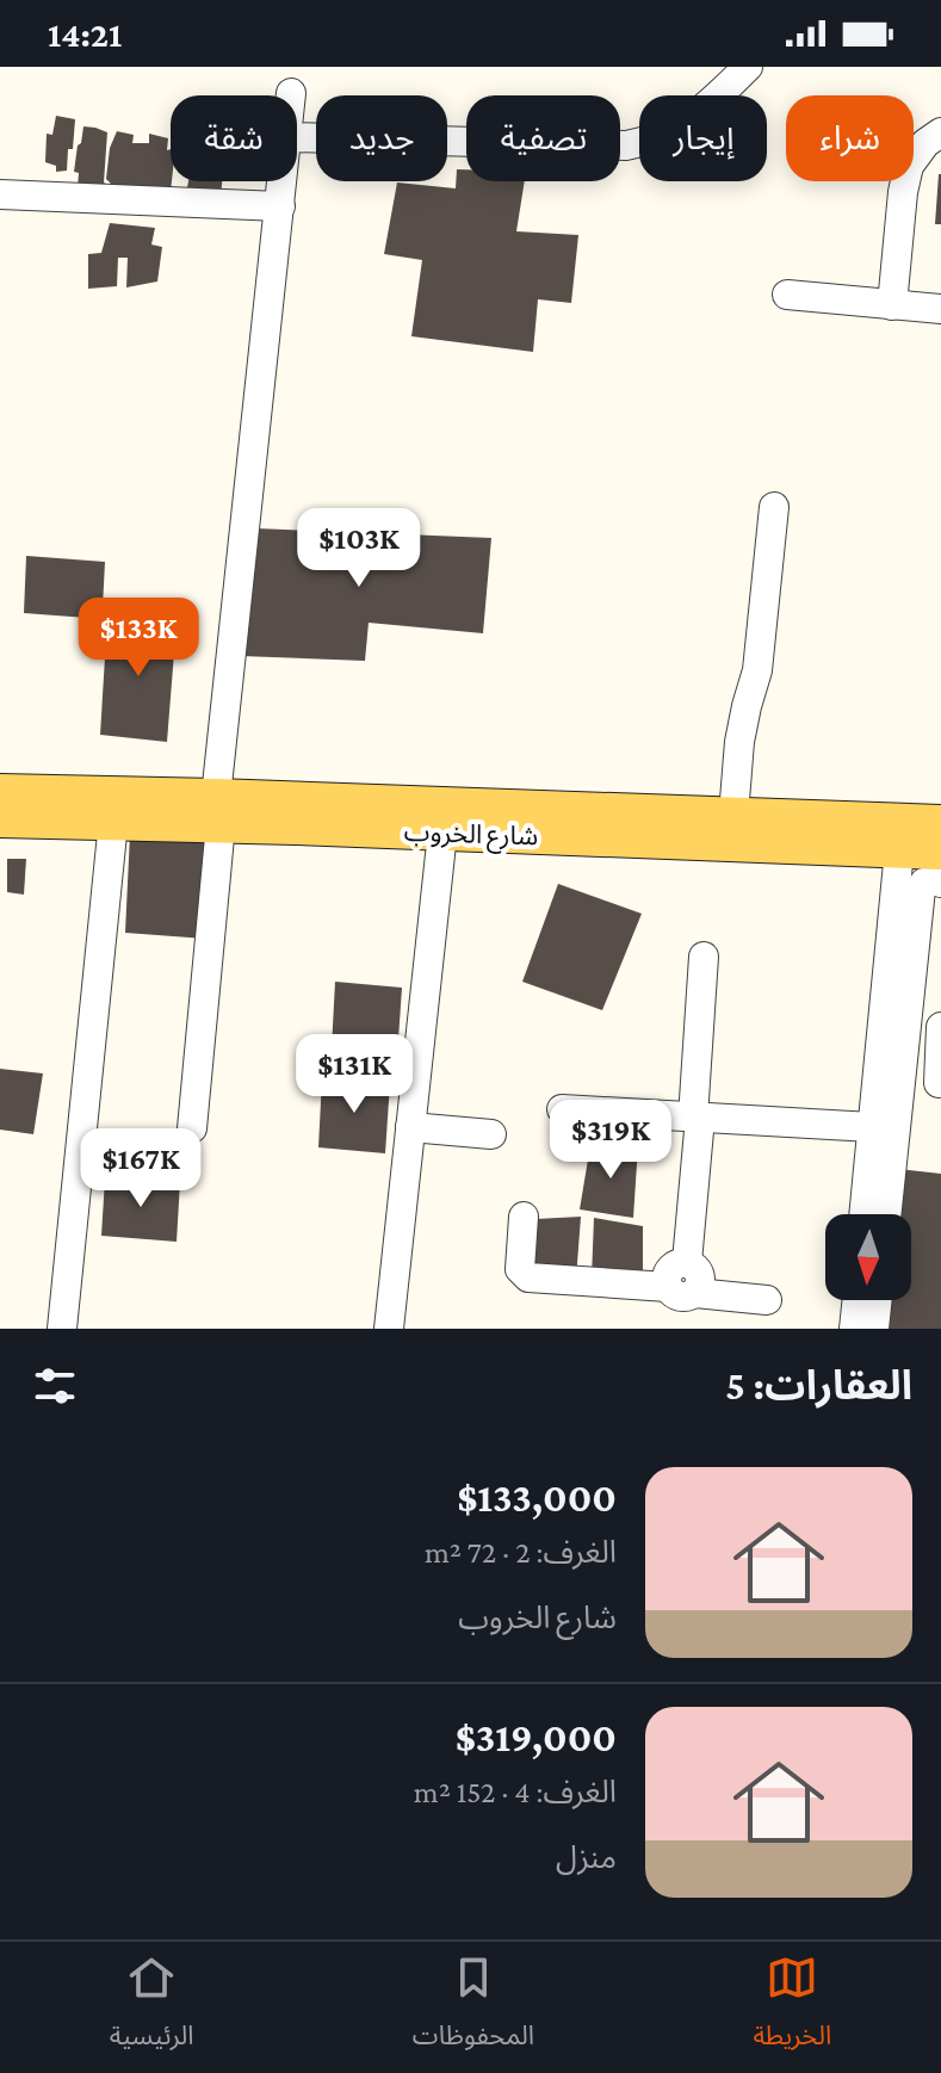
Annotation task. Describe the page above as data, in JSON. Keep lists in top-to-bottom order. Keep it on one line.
{"streets":{"main road":["شارع الخروب"]},"north":"bottom","page":{"status":"14:21","chip":["شراء","إيجار","تصفية","جديد","شقة"],"price":["$103K","$133K","$131K","$319K","$167K"],"heading":"العقارات: 5","list":[{"name":"$133,000","note":"الغرف: 2 · 72 m² · شارع الخروب"},{"name":"$319,000","note":"الغرف: 4 · 152 m² · منزل"}],"tabs":["الخريطة","المحفوظات","الرئيسية"]}}
